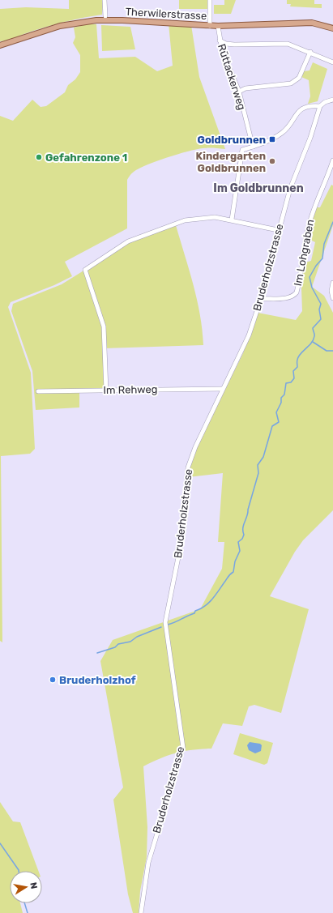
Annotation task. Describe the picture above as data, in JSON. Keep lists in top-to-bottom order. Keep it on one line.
{"streets":{"main road":["Therwilerstrasse"],"street":["Rüttackerweg","Im Lohgraben","Bruderholzstrasse","Im Rehweg"]},"crossings":[["Therwilerstrasse","Rüttackerweg"],["Im Lohgraben","Bruderholzstrasse"],["Bruderholzstrasse","Im Rehweg"]],"districts":["Im Goldbrunnen"],"places":{"transit":["Goldbrunnen"],"other":["Gefahrenzone 1","Kindergarten Goldbrunnen","Bruderholzhof"]},"north":"right"}
